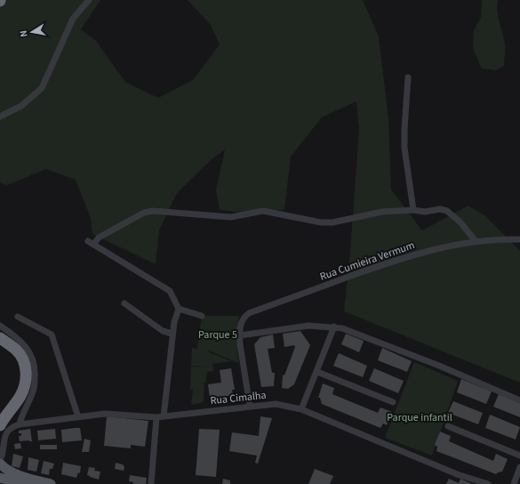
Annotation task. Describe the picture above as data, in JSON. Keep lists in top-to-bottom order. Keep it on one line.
{"streets":{"street":["Rua Cumieira Vermum","Rua Cimalha"]},"crossings":[["Rua Cumieira Vermum","Rua Cimalha"]],"parks":["Parque 5","Parque infantil"],"north":"left"}
